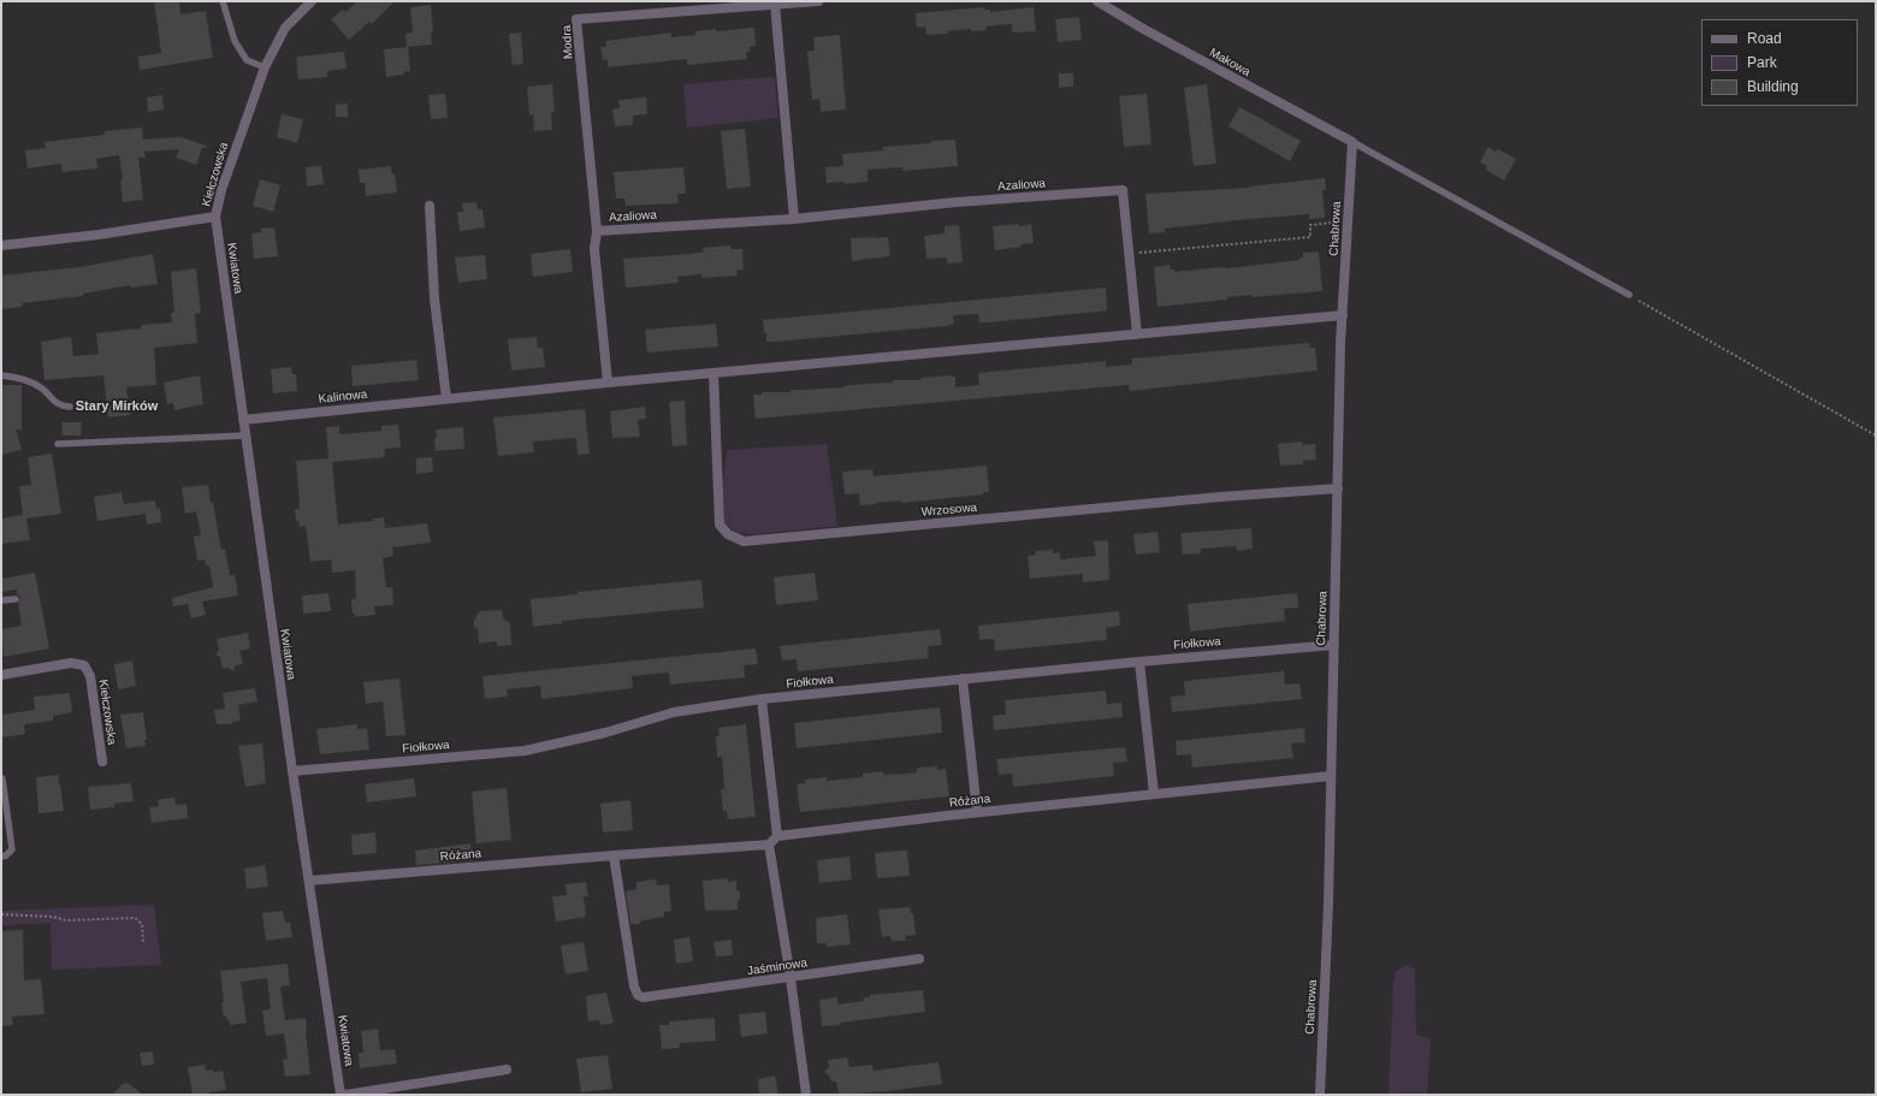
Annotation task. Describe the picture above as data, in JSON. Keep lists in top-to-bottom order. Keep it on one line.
{"streets":{"street":["Modra","Makowa","Kiełczowska","Azaliowa","Chabrowa","Kwiatowa","Kalinowa","Wrzosowa","Fiołkowa","Różana","Jaśminowa"]},"crossings":[["Modra","Azaliowa"],["Makowa","Chabrowa"],["Kiełczowska","Kwiatowa"],["Azaliowa","Kalinowa"],["Chabrowa","Wrzosowa"],["Chabrowa","Fiołkowa"],["Chabrowa","Różana"],["Kwiatowa","Kalinowa"],["Kwiatowa","Fiołkowa"],["Kwiatowa","Różana"],["Różana","Jaśminowa"]],"districts":["Stary Mirków"],"legend":["Road","Park","Building"]}
